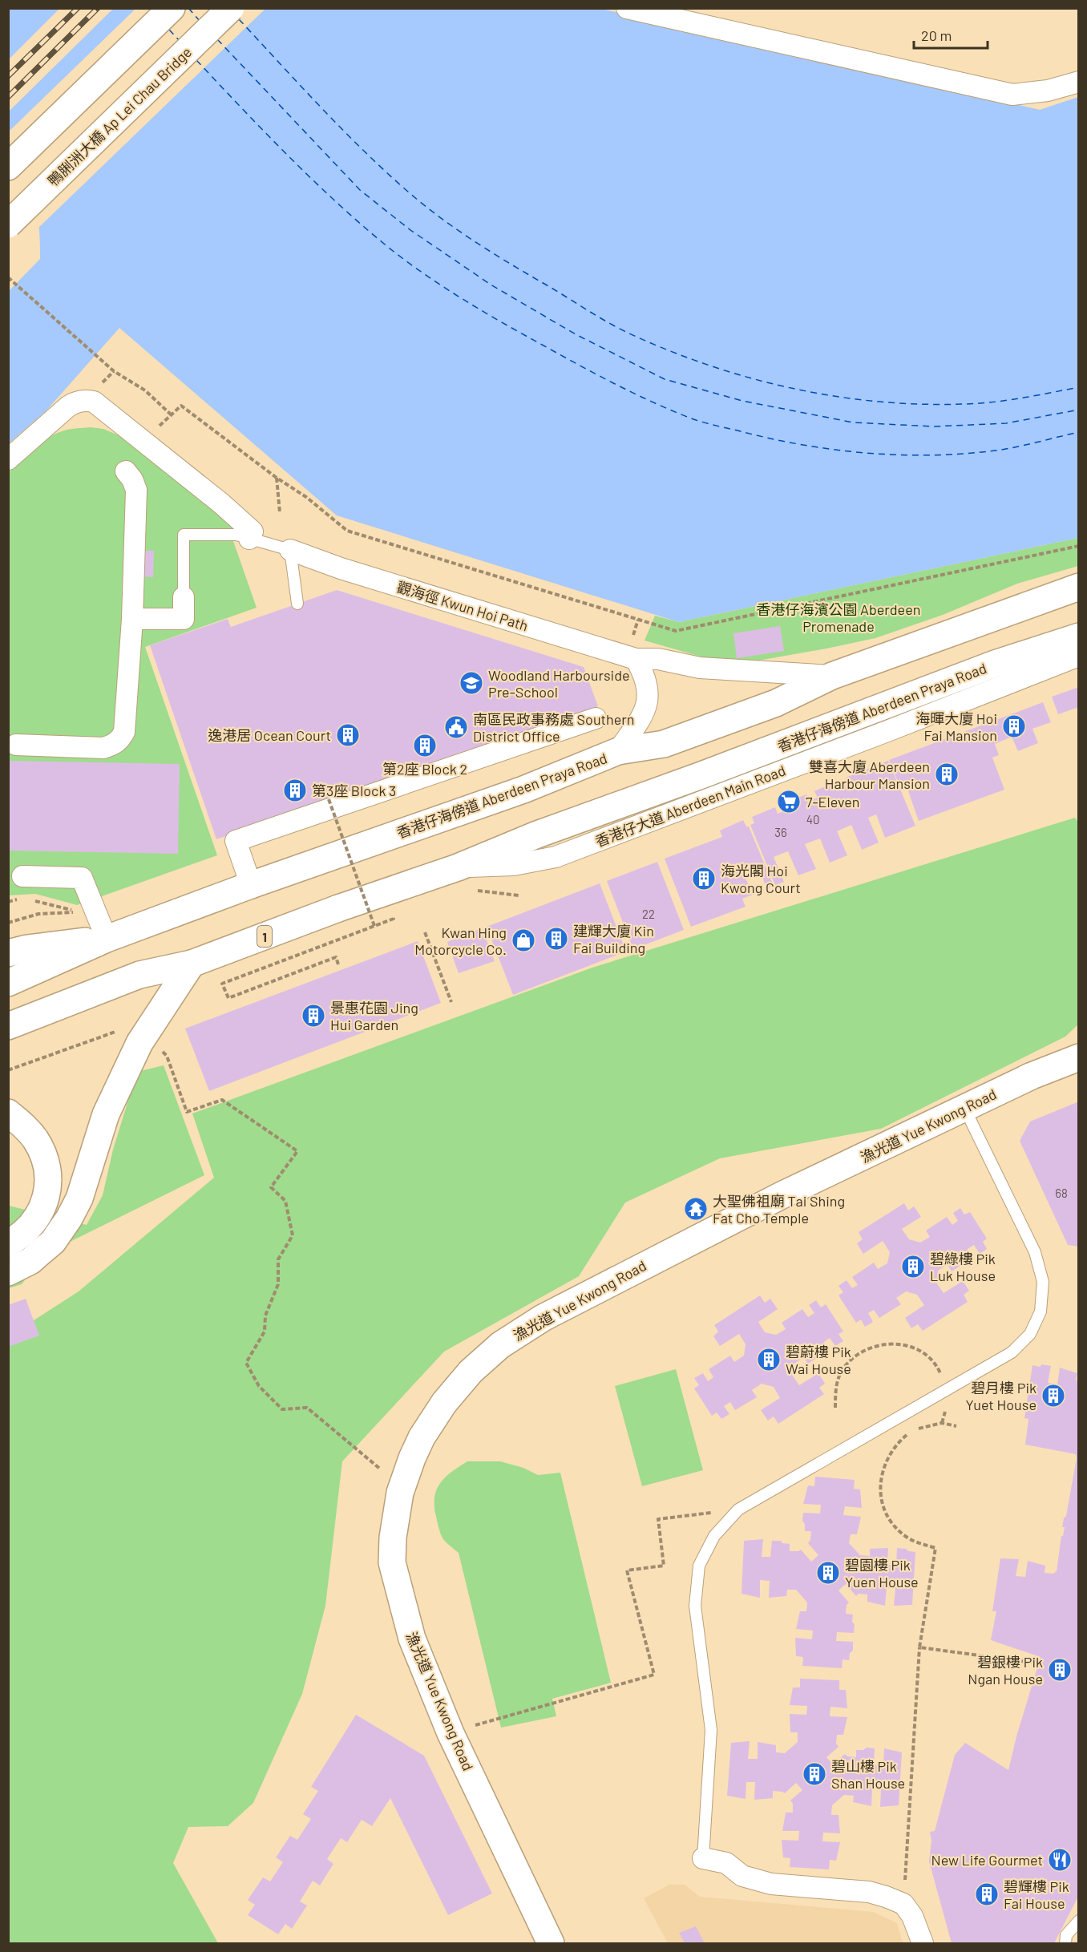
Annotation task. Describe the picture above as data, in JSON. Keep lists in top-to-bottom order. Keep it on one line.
{"streets":{"main road":["鴨脷洲大橋 Ap Lei Chau Bridge","香港仔海傍道 Aberdeen Praya Road","1","漁光道 Yue Kwong Road"],"street":["觀海徑 Kwun Hoi Path","香港仔大道 Aberdeen Main Road"]},"crossings":[["觀海徑 Kwun Hoi Path","香港仔海傍道 Aberdeen Praya Road"],["香港仔海傍道 Aberdeen Praya Road","香港仔大道 Aberdeen Main Road"]],"parks":["香港仔海濱公園 Aberdeen Promenade"],"places":{"school or university":["Woodland Harbourside Pre-School"],"building":["海暉大廈 Hoi Fai Mansion","逸港居 Ocean Court","第2座 Block 2","雙喜大廈 Aberdeen Harbour Mansion","第3座 Block 3","海光閣 Hoi Kwong Court","建輝大廈 Kin Fai Building","景惠花園 Jing Hui Garden","碧綠樓 Pik Luk House","碧蔚樓 Pik Wai House","碧月樓 Pik Yuet House","碧園樓 Pik Yuen House","碧銀樓 Pik Ngan House","碧山樓 Pik Shan House","碧輝樓 Pik Fai House"],"public building":["南區民政事務處 Southern District Office"],"supermarket":["7-Eleven"],"shop":["Kwan Hing Motorcycle Co."],"temple":["大聖佛祖廟 Tai Shing Fat Cho Temple"],"restaurant":["New Life Gourmet"]},"house_numbers":["40","36","22","68"],"scale_bar":"20 m"}
